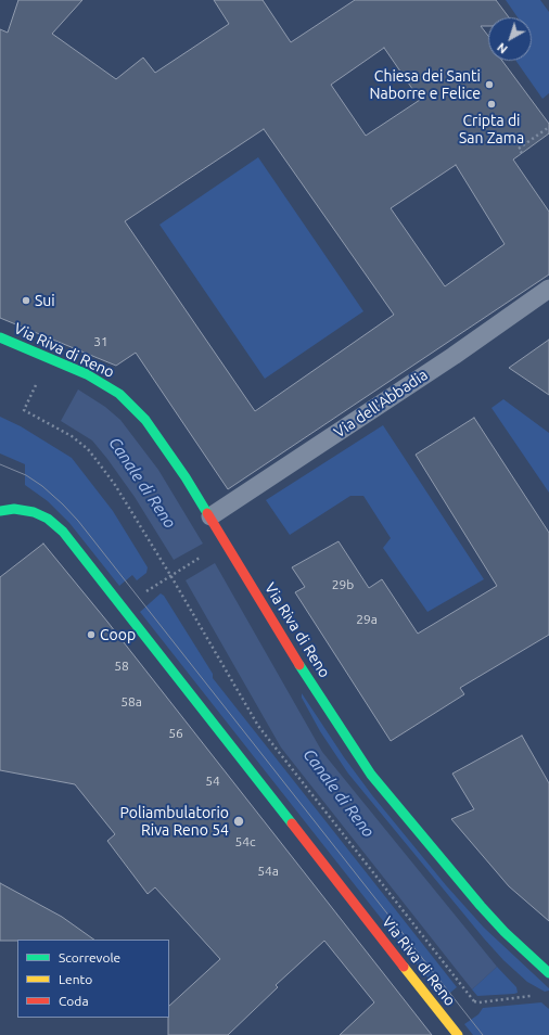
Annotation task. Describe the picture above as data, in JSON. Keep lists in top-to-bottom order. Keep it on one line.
{"streets":{"street":["Via Riva di Reno"],"lane":["Via dell'Abbadia"]},"crossings":[["Via Riva di Reno","Via dell'Abbadia"]],"water":["Canale di Reno"],"places":["Chiesa dei Santi Naborre e Felice","Cripta di San Zama","Sui","Coop","Poliambulatorio Riva Reno 54"],"house_numbers":["31","29b","29a","58","58a","56","54","54c","54a"],"legend":["Scorrevole","Lento","Coda"],"north":"bottom left"}
